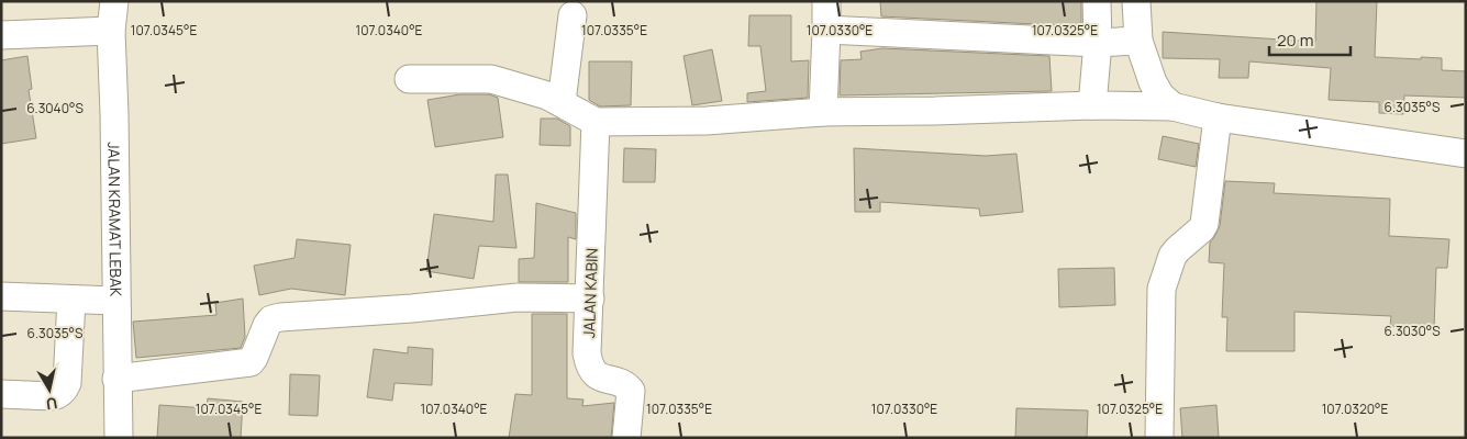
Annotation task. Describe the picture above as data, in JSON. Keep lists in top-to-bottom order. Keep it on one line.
{"streets":{"street":["JALAN KRAMAT LEBAK","JALAN KABIN"]},"scale_bar":"20 m","north":"bottom","coordinates":["107.0345°E","107.0340°E","107.0335°E","107.0330°E","107.0325°E","6.3035°S","6.3040°S","6.3030°S","107.0320°E"]}
